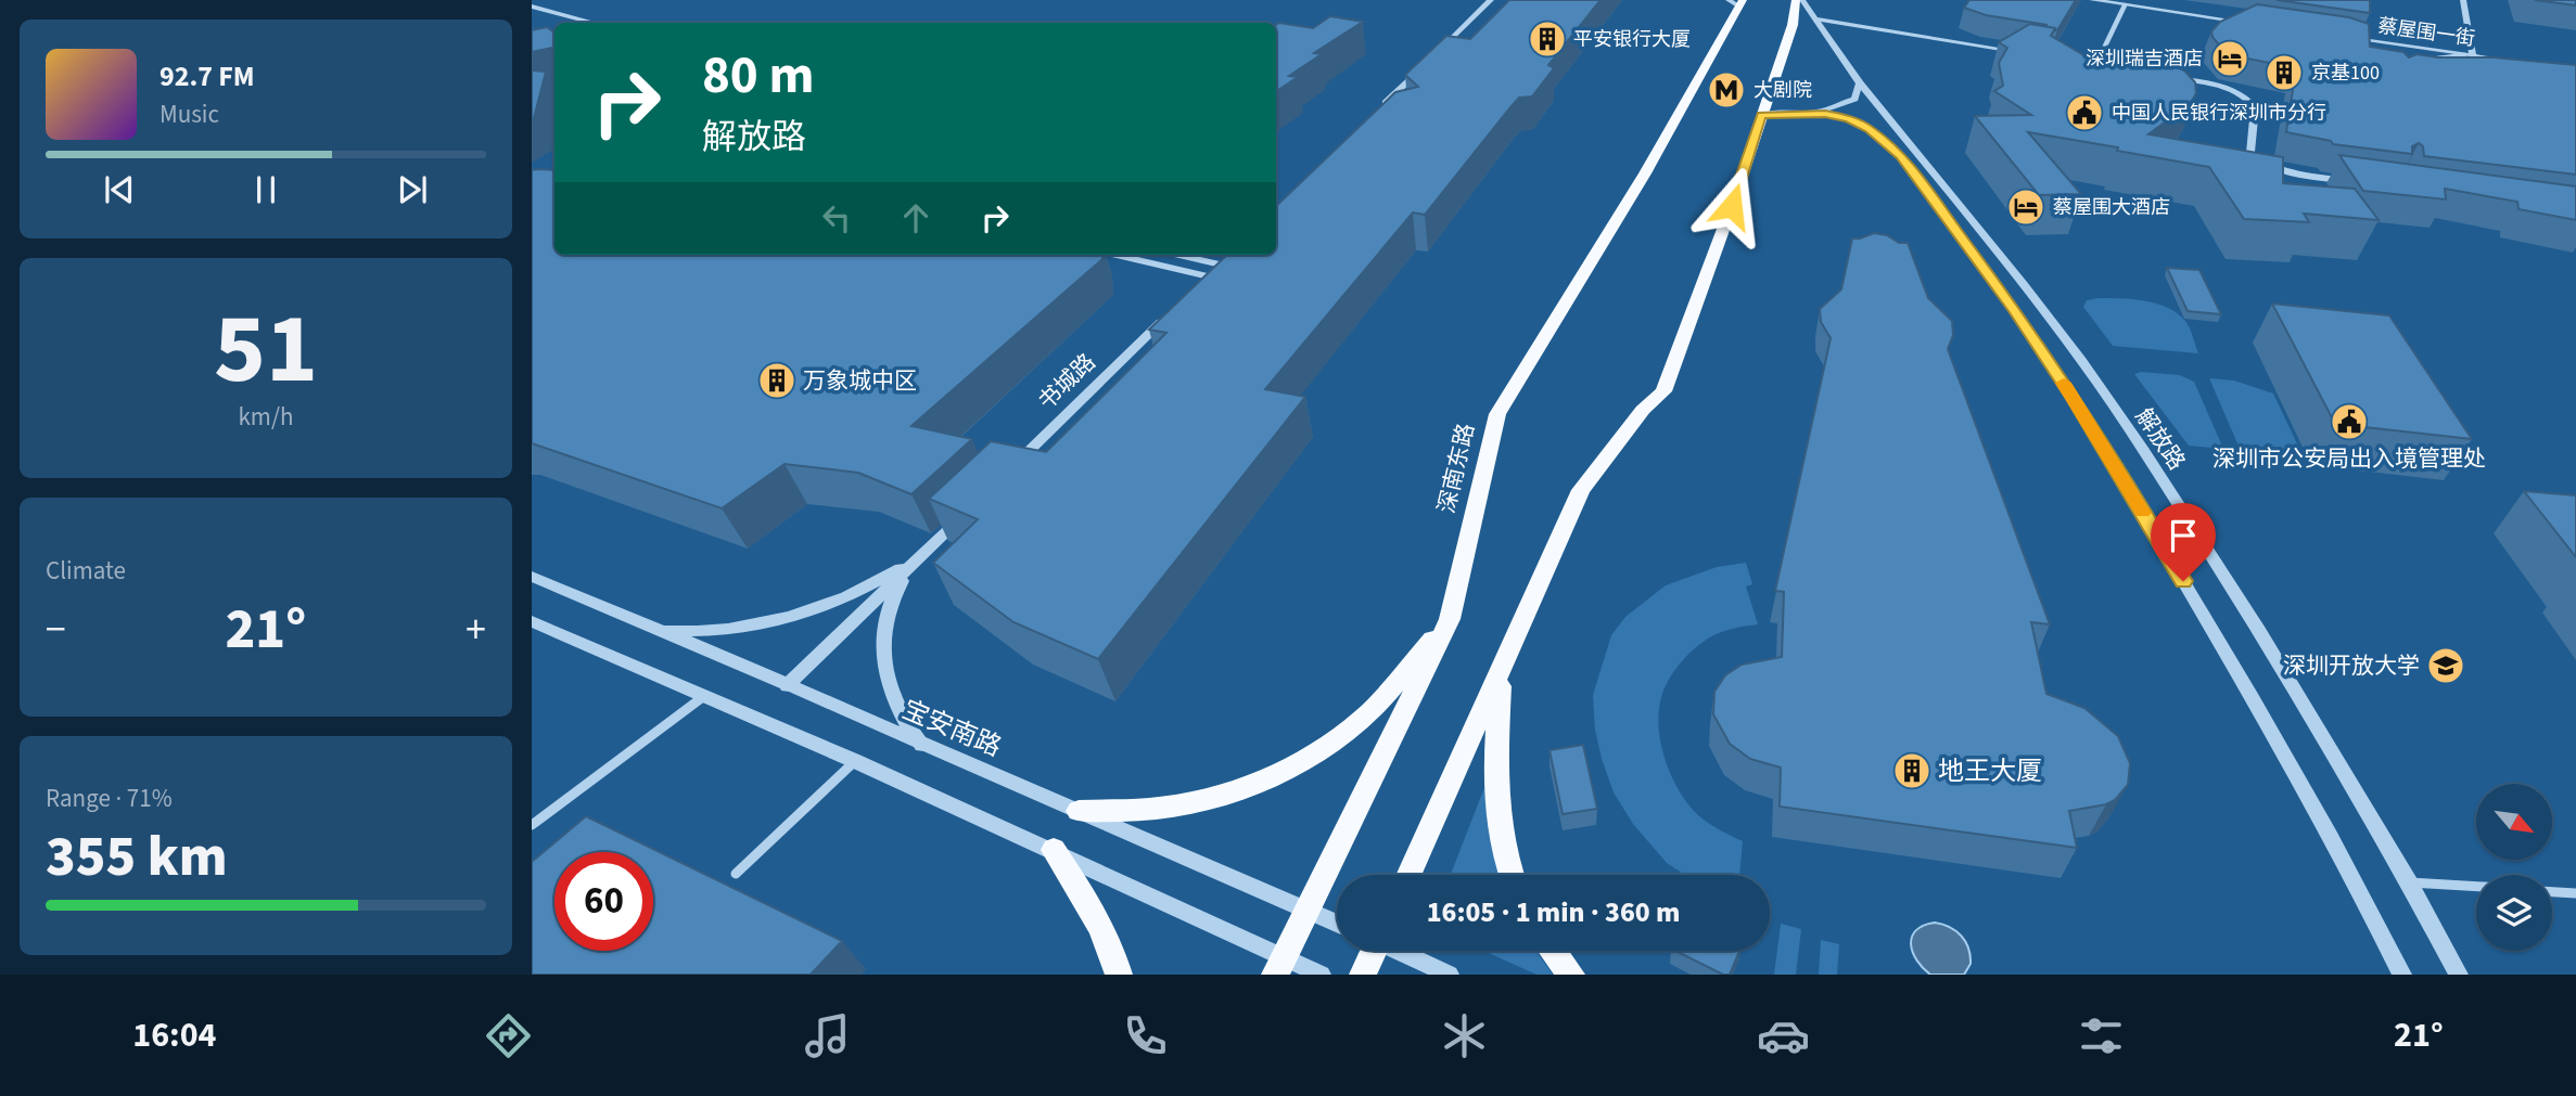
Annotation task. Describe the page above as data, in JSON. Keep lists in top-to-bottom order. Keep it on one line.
{"streets":{"main road":["深南东路"],"street":["蔡屋围一街","书城路","解放路","宝安南路"]},"crossings":[["深南东路","宝安南路"]],"places":{"building":["平安银行大厦","京基100","万象城中区","地王大厦"],"hotel":["深圳瑞吉酒店","蔡屋围大酒店"],"metro station":["大剧院"],"public building":["中国人民银行深圳市分行","深圳市公安局出入境管理处"],"school or university":["深圳开放大学"]},"north":"bottom right","page":{"turn":["80 m","解放路"],"song":["92.7 FM","Music"],"tile":[["51","km/h"],"Climate",["Range · 71%","355 km"]],"heat":["−","21°","+"],"limit":"60","trip":"16:05 · 1 min · 360 m","tabs":["16:04","21°"]}}
